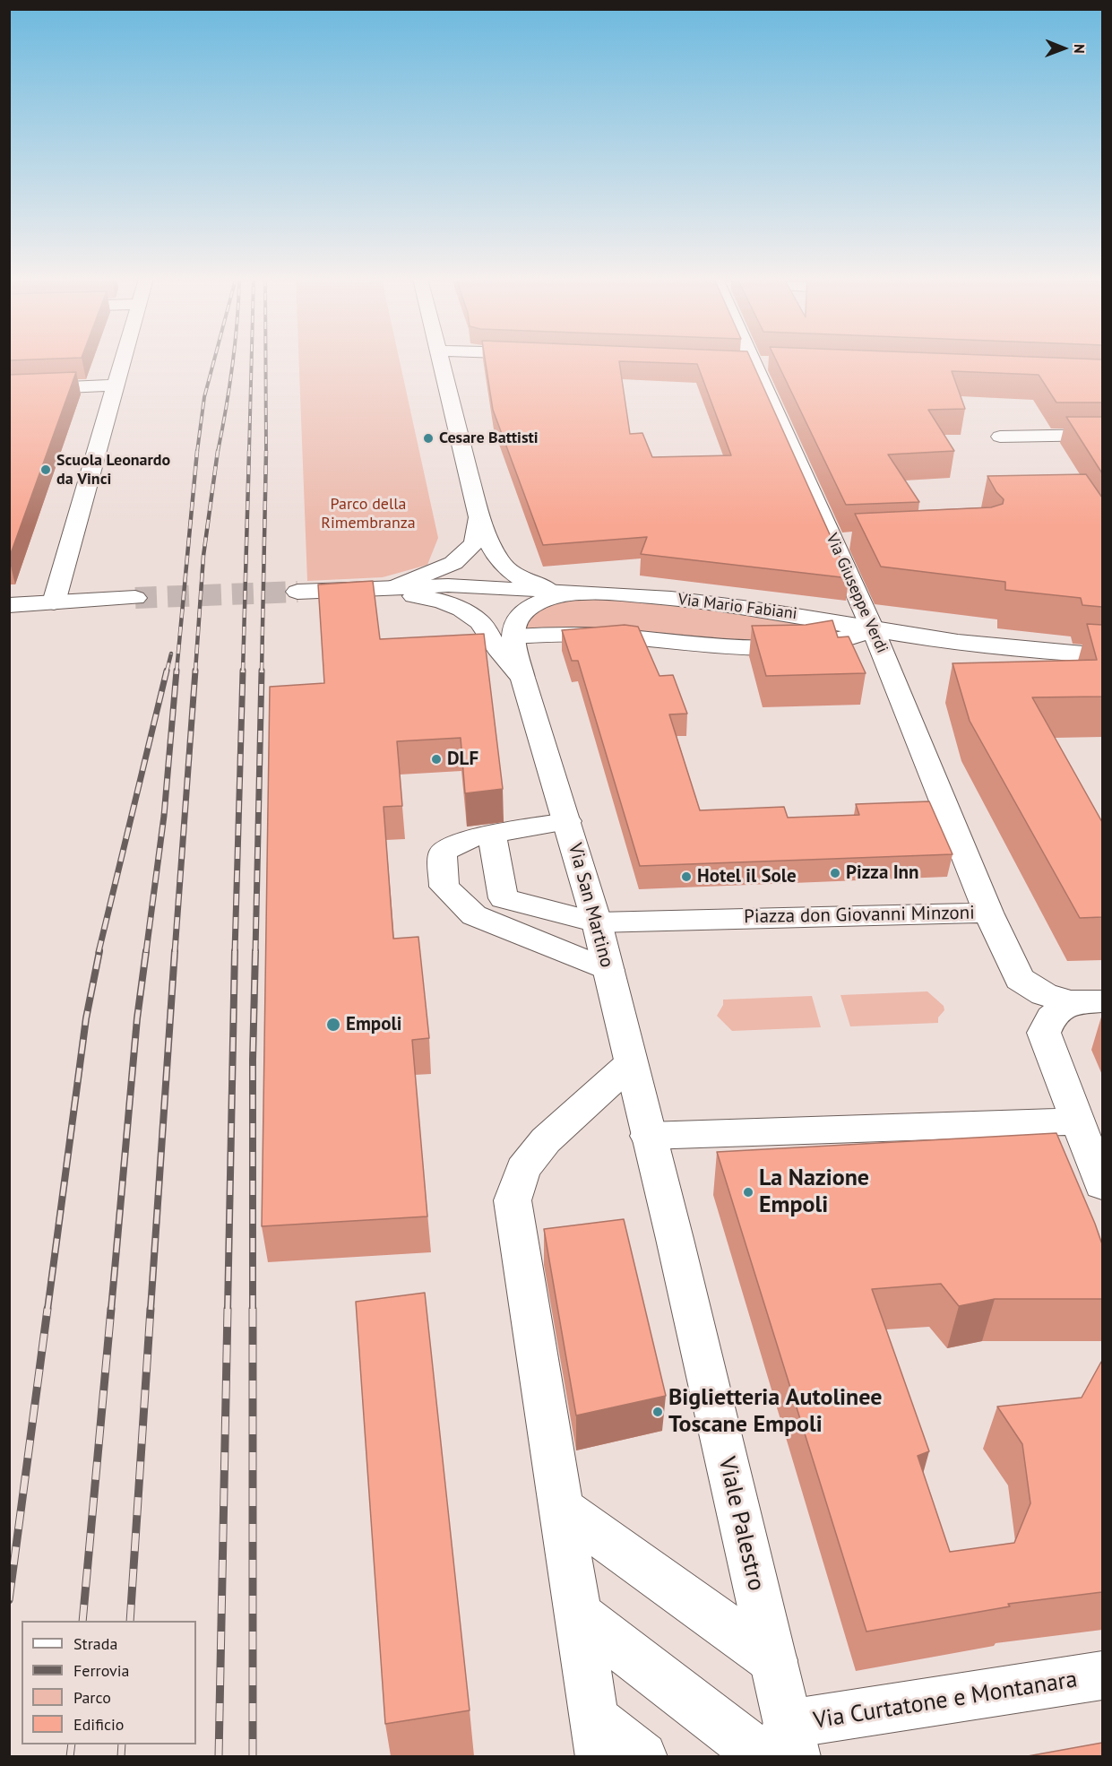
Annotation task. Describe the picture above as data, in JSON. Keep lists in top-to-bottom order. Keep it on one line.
{"streets":{"street":["Via Giuseppe Verdi","Via Mario Fabiani","Via San Martino","Piazza don Giovanni Minzoni","Viale Palestro","Via Curtatone e Montanara"]},"crossings":[["Via Giuseppe Verdi","Via Mario Fabiani"],["Via Giuseppe Verdi","Piazza don Giovanni Minzoni"],["Via Mario Fabiani","Via San Martino"],["Via San Martino","Piazza don Giovanni Minzoni"],["Via San Martino","Viale Palestro"],["Viale Palestro","Via Curtatone e Montanara"]],"parks":["Parco della Rimembranza"],"places":["Cesare Battisti","Scuola Leonardo da Vinci","DLF","Pizza Inn","Hotel il Sole","Empoli","La Nazione Empoli","Biglietteria Autolinee Toscane Empoli"],"legend":["Strada","Ferrovia","Parco","Edificio"],"north":"right"}
